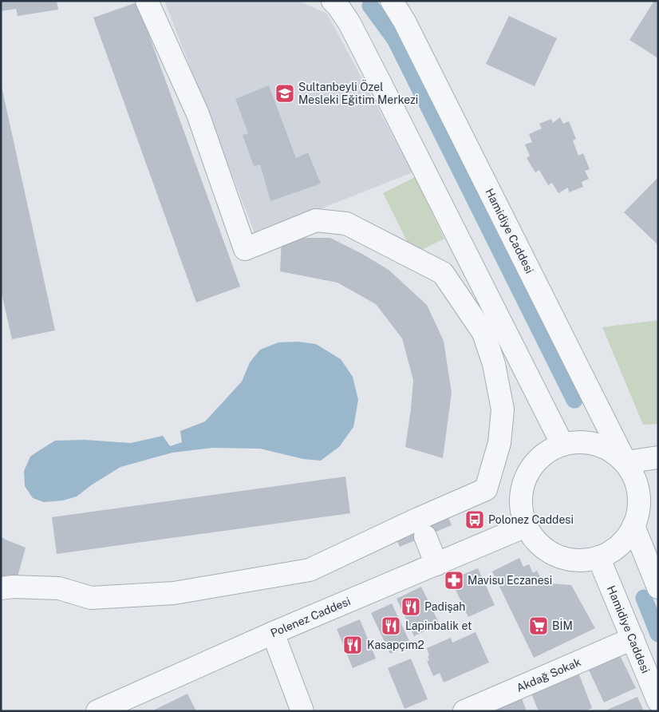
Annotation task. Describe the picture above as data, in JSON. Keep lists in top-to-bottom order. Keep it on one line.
{"streets":{"street":["Hamidiye Caddesi","Polenez Caddesi","Akdağ Sokak"]},"crossings":[["Hamidiye Caddesi","Polenez Caddesi"],["Hamidiye Caddesi","Akdağ Sokak"]],"places":{"school or university":["Sultanbeyli Özel Mesleki Eğitim Merkezi"],"bus stop":["Polonez Caddesi"],"pharmacy":["Mavisu Eczanesi"],"restaurant":["Padişah","Lapinbalik et","Kasapçım2"],"supermarket":["BİM"]}}
